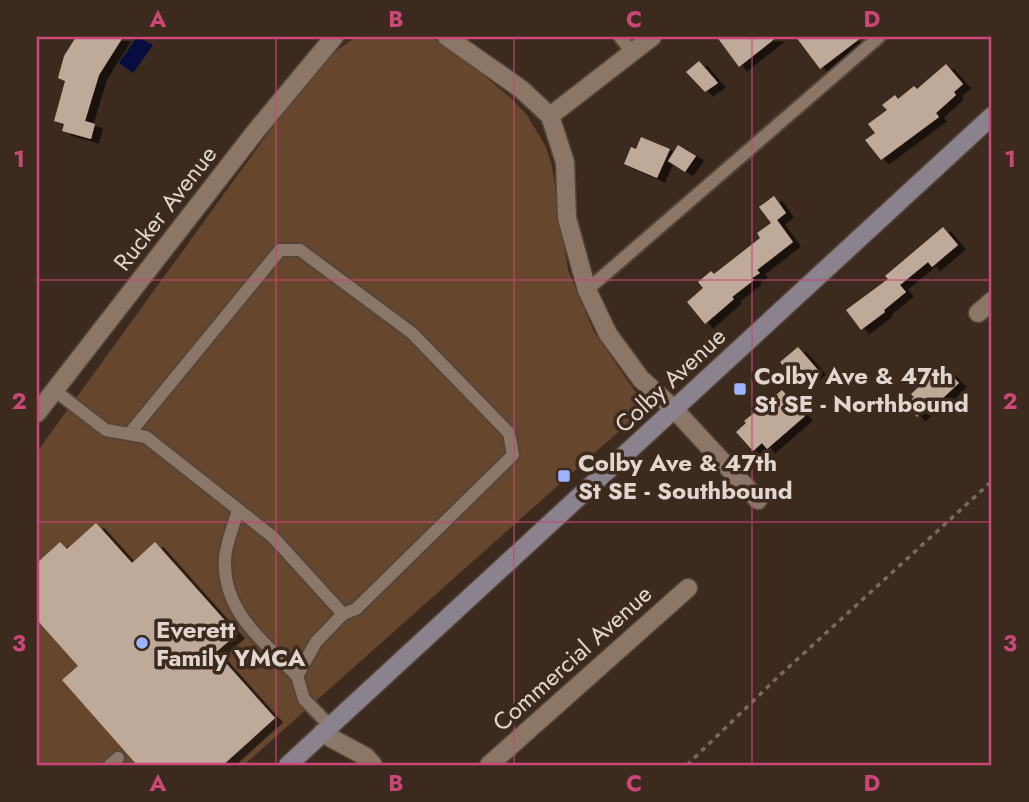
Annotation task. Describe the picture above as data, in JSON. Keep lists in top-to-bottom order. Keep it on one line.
{"streets":{"main road":["Colby Avenue"],"street":["Rucker Avenue","Commercial Avenue"]},"places":{"transit":["Colby Ave & 47th St SE - Northbound","Colby Ave & 47th St SE - Southbound"],"other":["Everett Family YMCA"]},"grid":{"columns":["A","B","C","D"],"rows":["1","2","3"]}}
